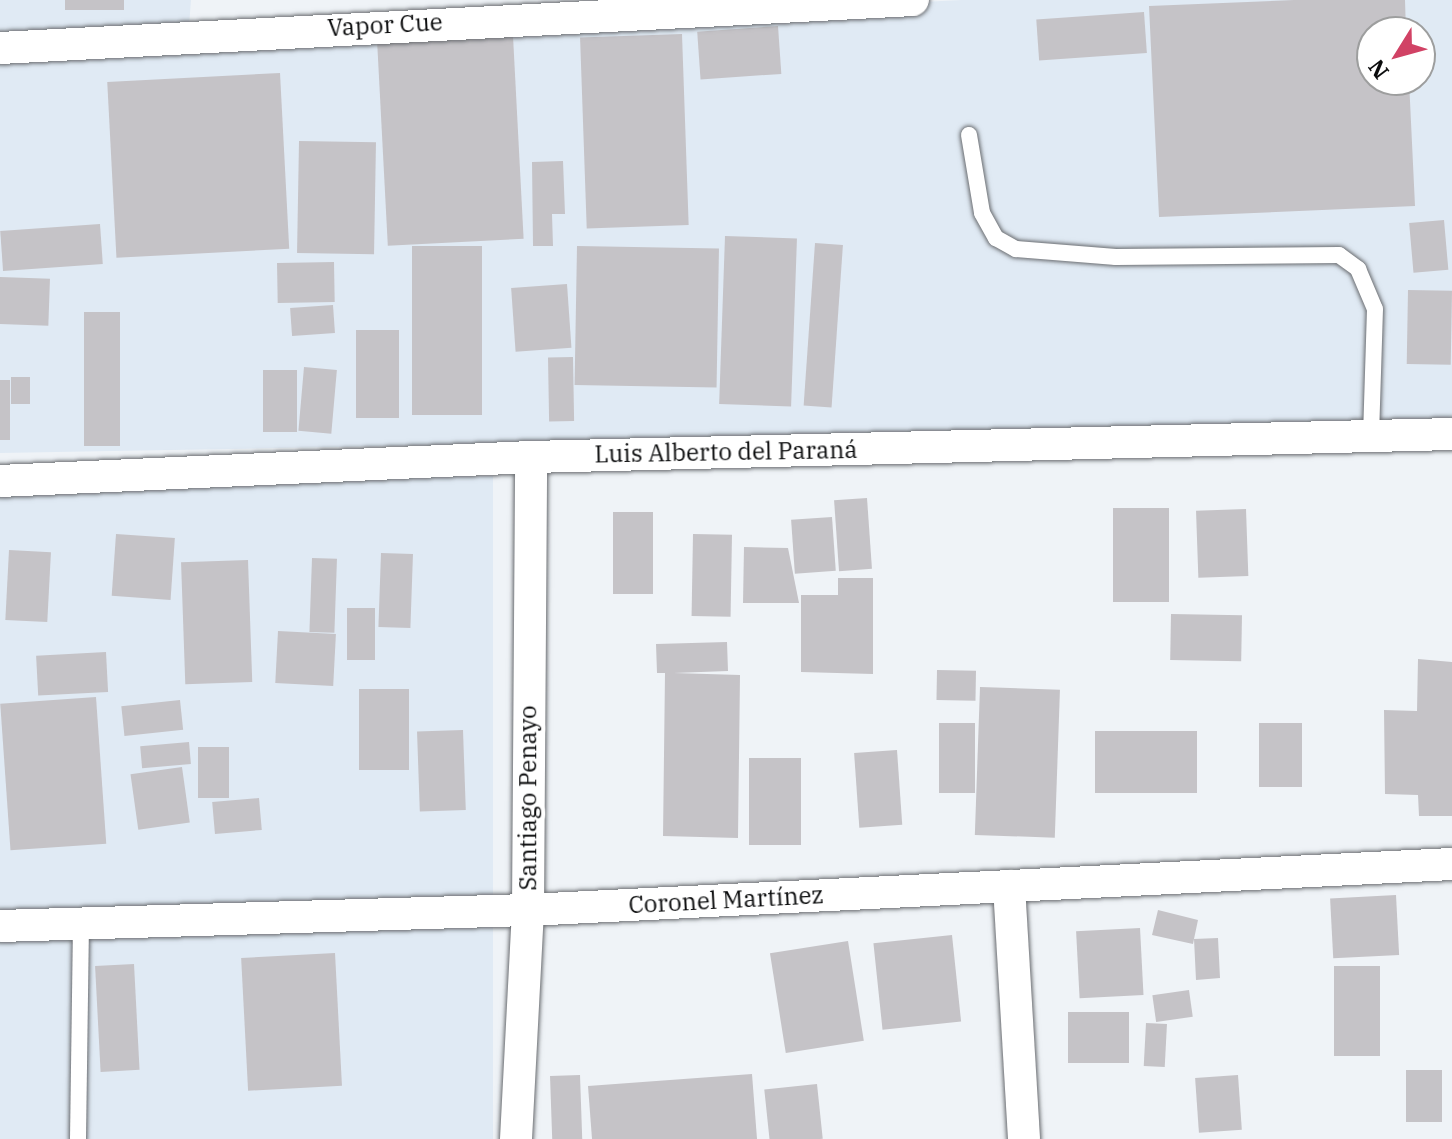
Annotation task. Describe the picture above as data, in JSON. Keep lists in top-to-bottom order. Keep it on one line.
{"streets":{"street":["Vapor Cue","Luis Alberto del Paraná","Santiago Penayo","Coronel Martínez"]},"crossings":[["Luis Alberto del Paraná","Santiago Penayo"],["Santiago Penayo","Coronel Martínez"]],"north":"bottom left"}
